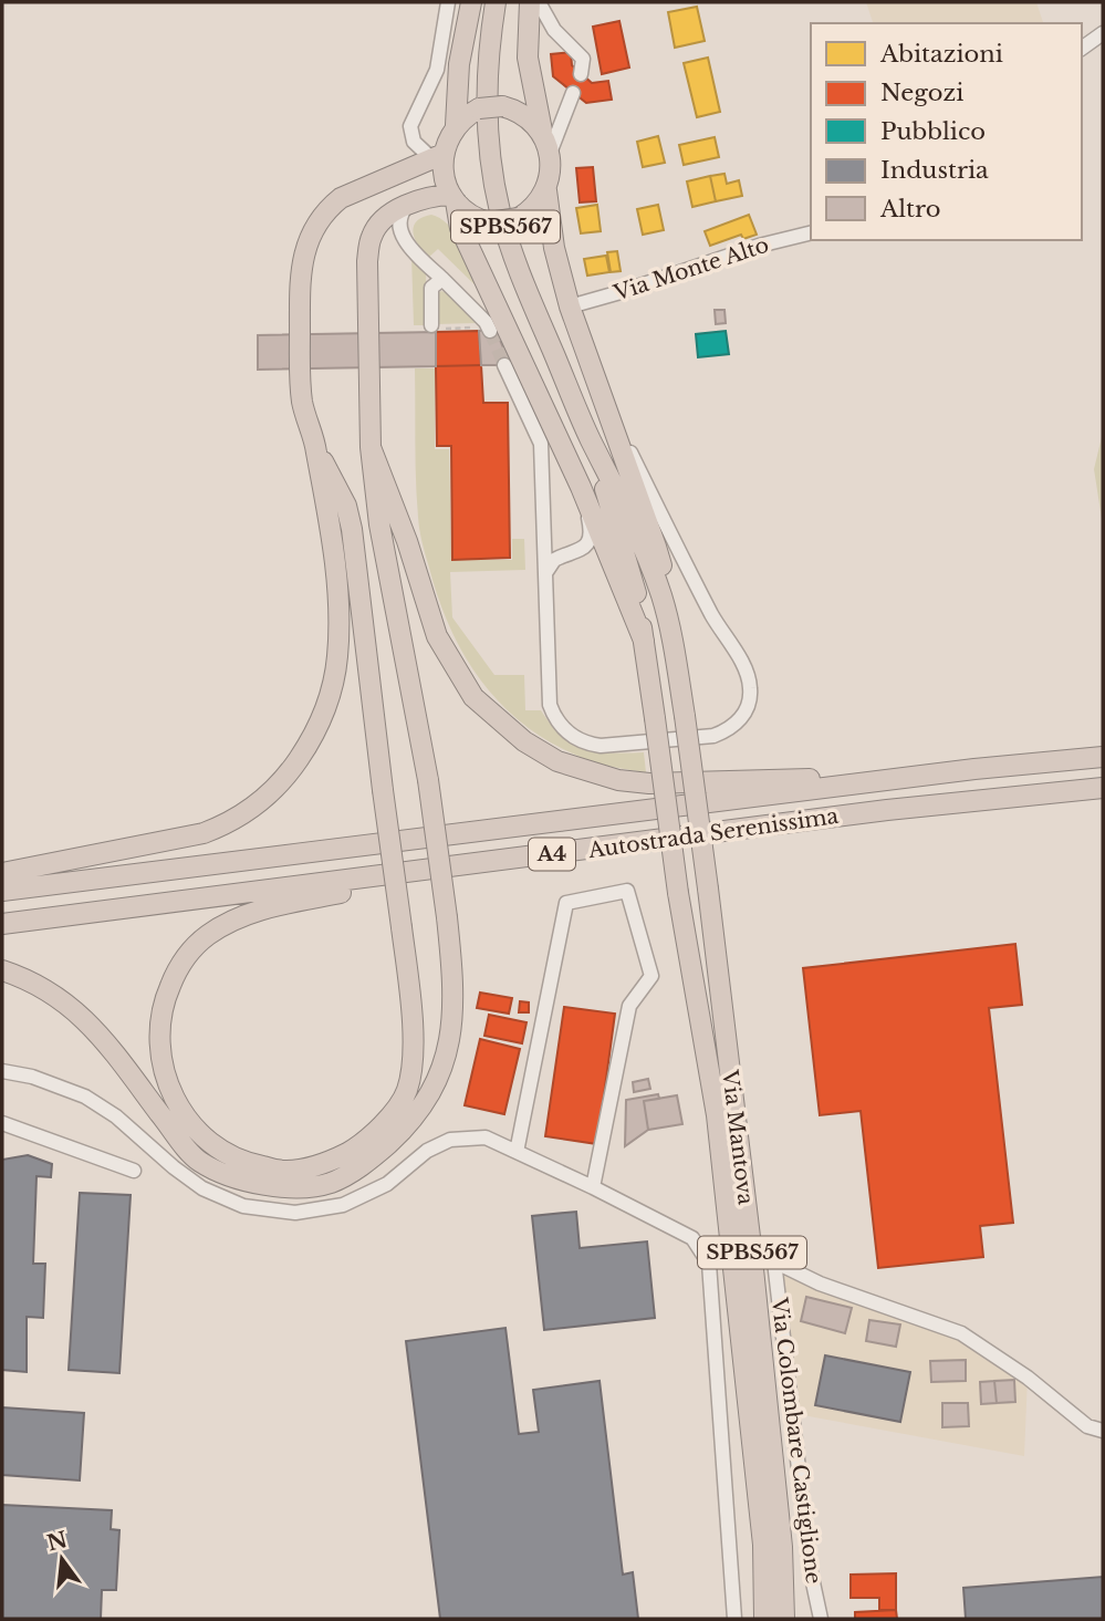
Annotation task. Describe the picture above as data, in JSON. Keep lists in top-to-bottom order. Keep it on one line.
{"streets":{"highway":["SPBS567","Autostrada Serenissima","A4","Via Mantova"],"street":["Via Monte Alto","Via Colombare Castiglione"]},"crossings":[["SPBS567","Via Mantova"]],"legend":["Abitazioni","Negozi","Pubblico","Industria","Altro"],"north":"top"}
